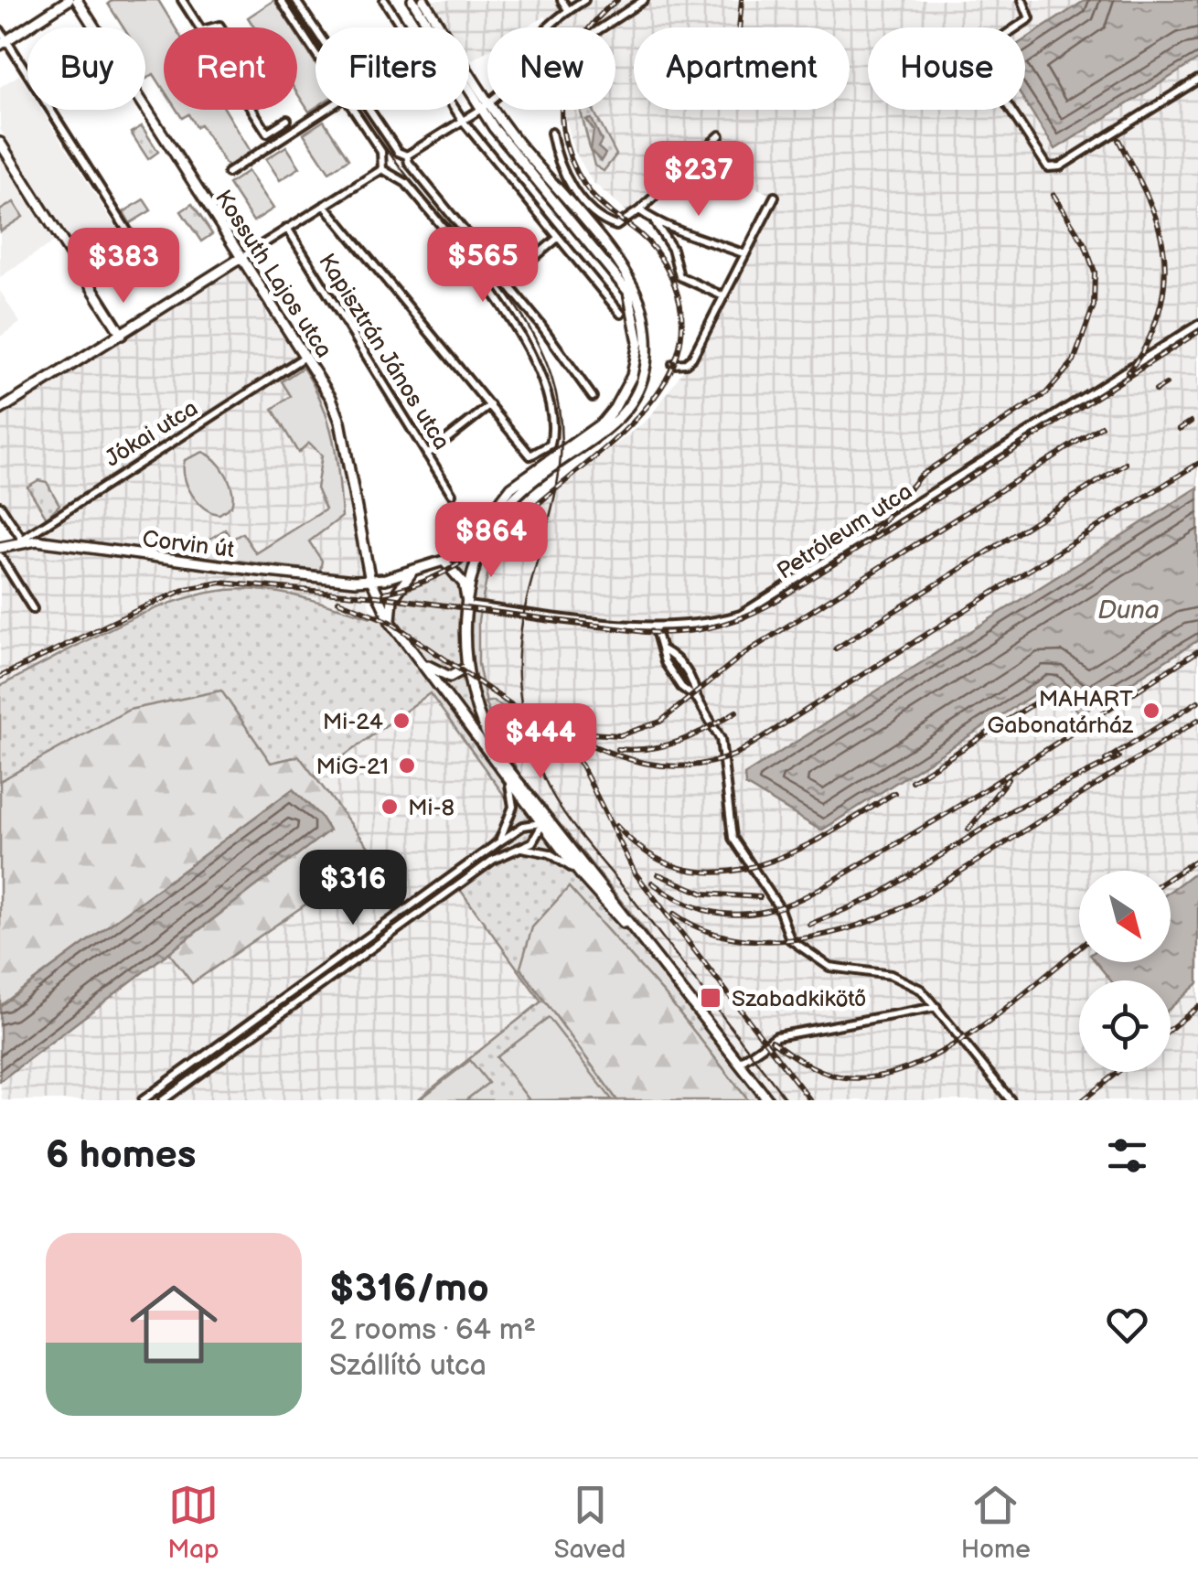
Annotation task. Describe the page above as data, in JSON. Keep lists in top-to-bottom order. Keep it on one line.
{"streets":{"main road":["Kossuth Lajos utca","Corvin út"],"street":["Kapisztrán János utca","Jókai utca","Petróleum utca"]},"crossings":[["Kossuth Lajos utca","Jókai utca"],["Kossuth Lajos utca","Corvin út"],["Jókai utca","Corvin út"]],"water":["Duna"],"places":{"other":["MAHART Gabonatárház","Mi-24","MiG-21","Mi-8"],"transit":["Szabadkikötő"]},"north":"bottom right","page":{"chip":["Buy","Rent","Filters","New","Apartment","House"],"price":["$237","$565","$383","$864","$444","$316"],"heading":"6 homes","list":[{"name":"$316/mo","note":"2 rooms · 64 m² · Szállító utca"}],"tabs":["Map","Saved","Home"]}}
